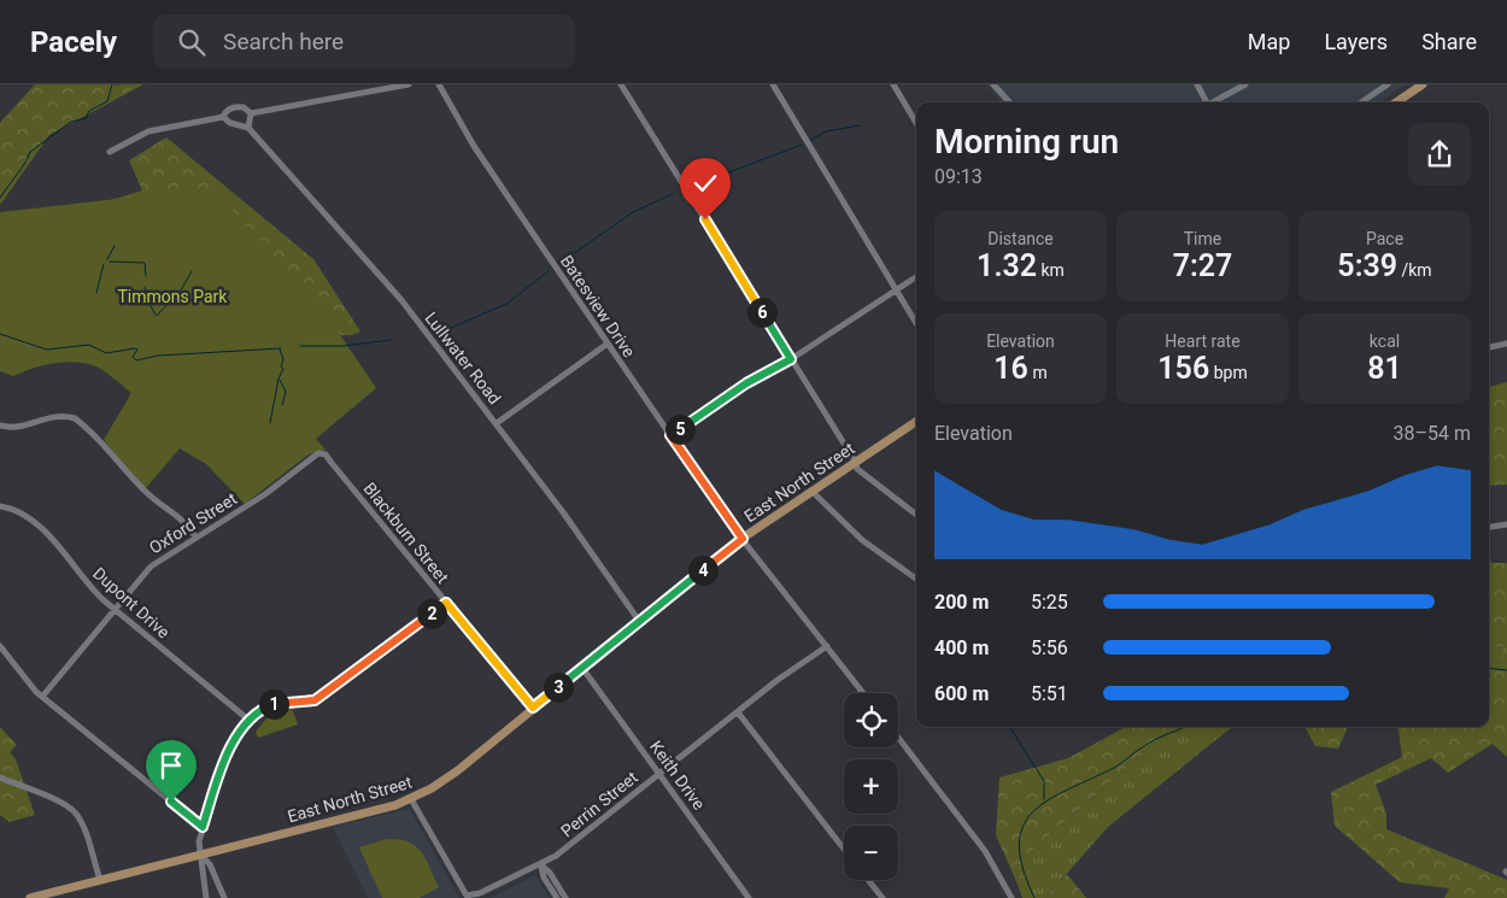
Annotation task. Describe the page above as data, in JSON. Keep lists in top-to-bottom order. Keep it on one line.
{"streets":{"main road":["East North Street"],"street":["Batesview Drive","Lullwater Road","Oxford Street","Blackburn Street","Dupont Drive","Keith Drive","Perrin Street"]},"crossings":[["Batesview Drive","East North Street"],["Batesview Drive","Perrin Street"],["Lullwater Road","East North Street"],["East North Street","Blackburn Street"],["East North Street","Keith Drive"],["East North Street","Perrin Street"],["Oxford Street","Blackburn Street"],["Oxford Street","Dupont Drive"],["Keith Drive","Perrin Street"]],"parks":["Timmons Park"],"page":{"header":"Pacely","search":"Search here","nav":["Map","Layers","Share"],"heading":["Morning run","09:13"],"stats":[["Distance","1.32 km"],["Time","7:27"],["Pace","5:39 /km"],["Elevation","16 m"],["Heart rate","156 bpm"],["kcal","81"]],"pins":["6","5","4","2","3","1"],"chart":["Elevation","38–54 m"],"list":[{"name":"200 m","note":"5:25"},{"name":"400 m","note":"5:56"},{"name":"600 m","note":"5:51"}],"map_buttons":["+","−"]}}
